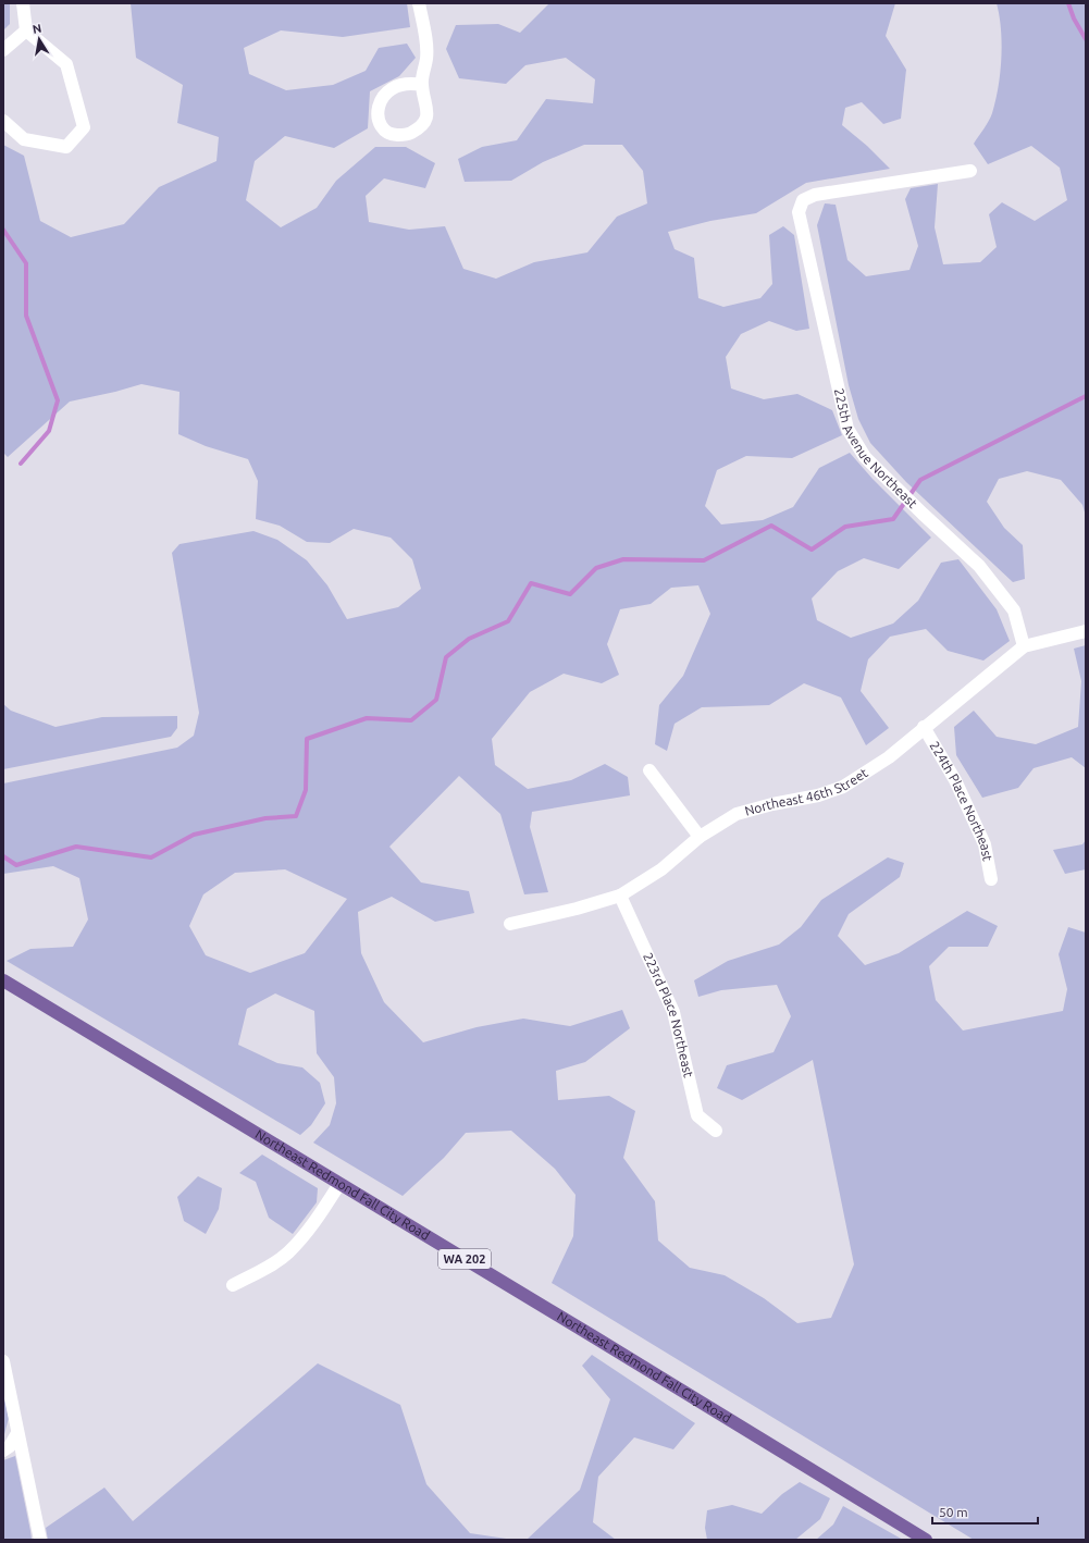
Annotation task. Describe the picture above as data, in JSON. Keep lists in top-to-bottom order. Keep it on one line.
{"streets":{"main road":["Northeast Redmond Fall City Road","WA 202"],"street":["225th Avenue Northeast","Northeast 46th Street","224th Place Northeast","223rd Place Northeast"]},"crossings":[["225th Avenue Northeast","Northeast 46th Street"],["Northeast 46th Street","224th Place Northeast"],["Northeast 46th Street","223rd Place Northeast"]],"scale_bar":"50 m","north":"top"}
